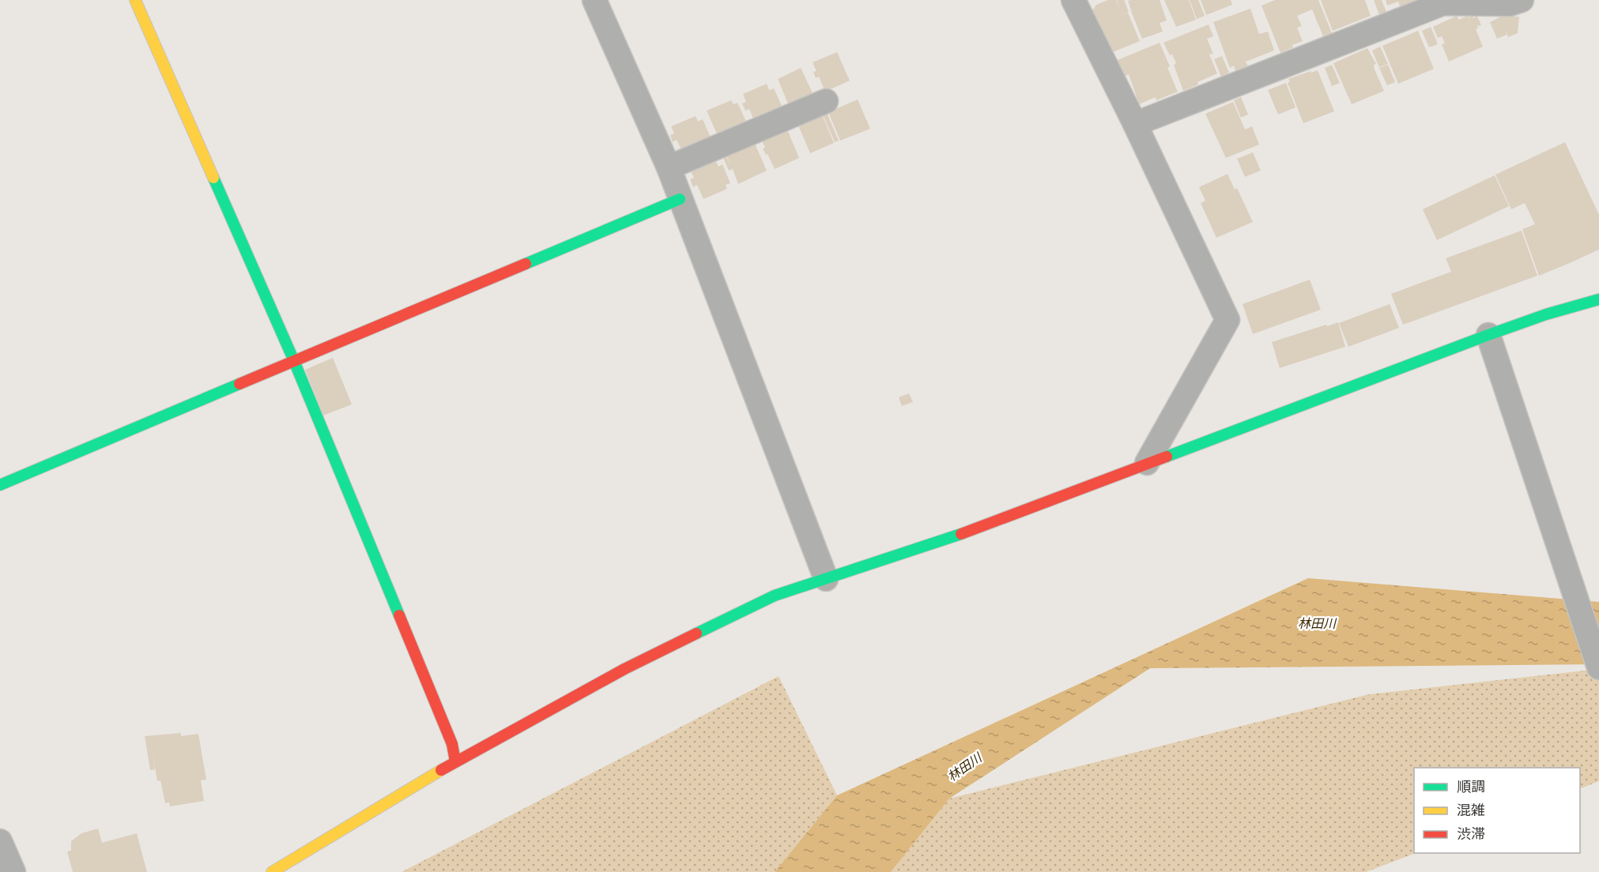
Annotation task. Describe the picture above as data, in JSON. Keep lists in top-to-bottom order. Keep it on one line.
{"water":["林田川"],"legend":["順調","混雑","渋滞"]}
